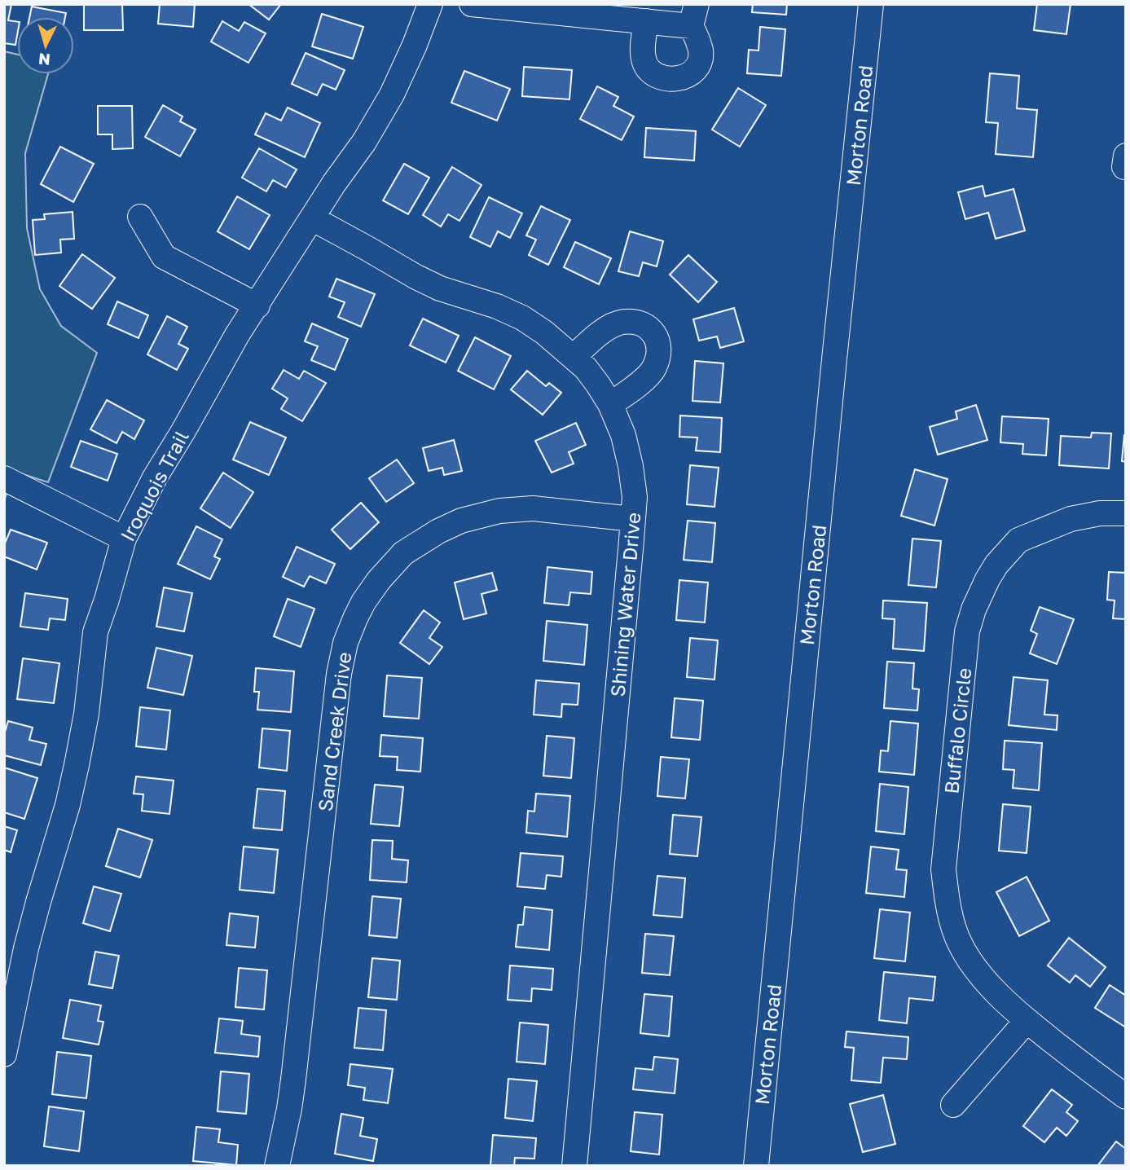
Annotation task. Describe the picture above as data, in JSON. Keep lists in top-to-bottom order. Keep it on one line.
{"streets":{"street":["Morton Road","Iroquois Trail","Shining Water Drive","Buffalo Circle","Sand Creek Drive"]},"crossings":[["Iroquois Trail","Shining Water Drive"],["Shining Water Drive","Sand Creek Drive"]],"north":"bottom"}
